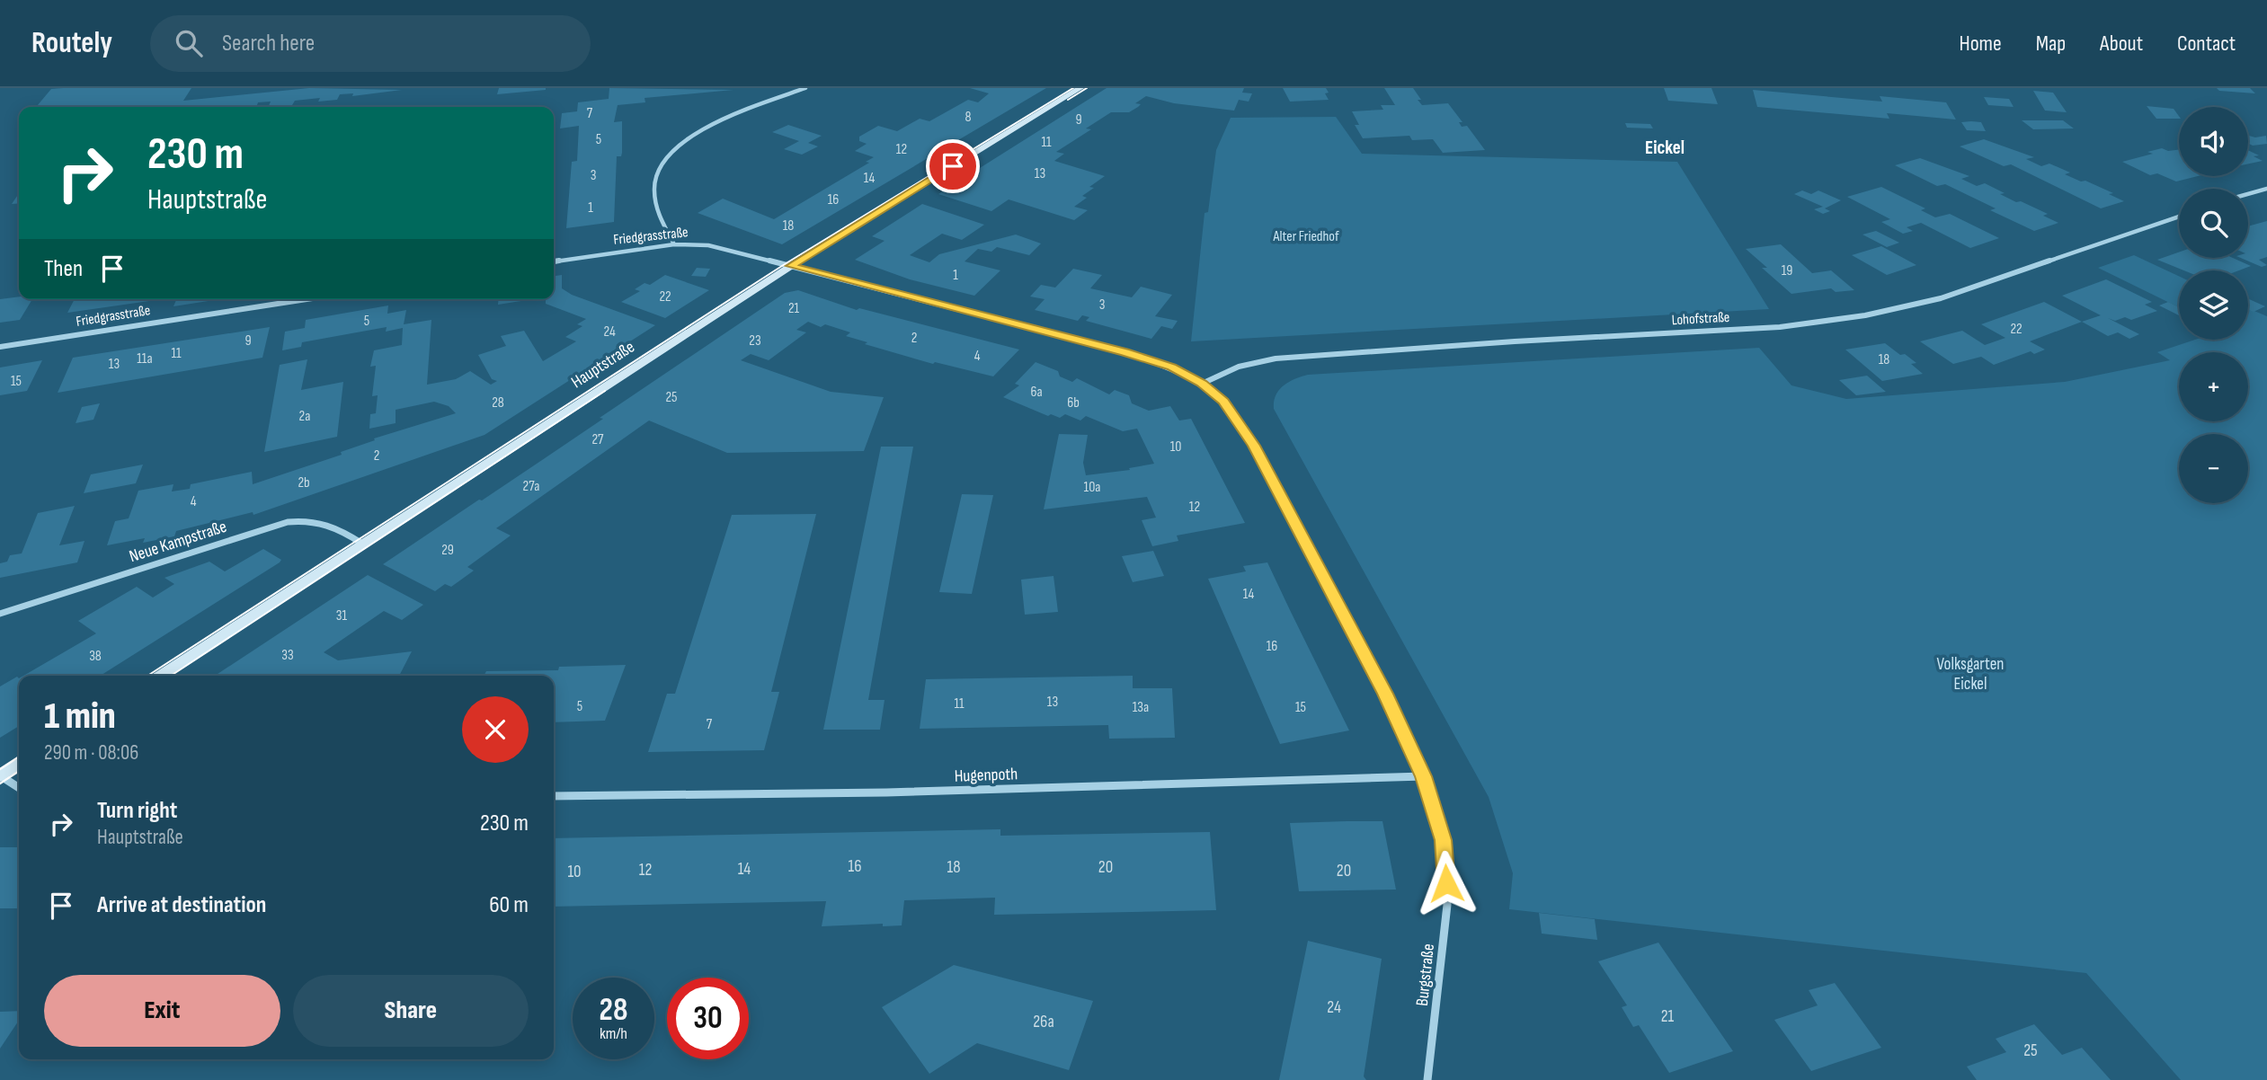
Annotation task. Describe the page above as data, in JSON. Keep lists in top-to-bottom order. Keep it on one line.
{"streets":{"street":["Friedgrasstraße","Lohofstraße","Hauptstraße","Neue Kampstraße","Hugenpoth","Burgstraße"]},"crossings":[["Friedgrasstraße","Hauptstraße"],["Friedgrasstraße","Burgstraße"],["Lohofstraße","Burgstraße"],["Hauptstraße","Neue Kampstraße"],["Hauptstraße","Burgstraße"],["Hugenpoth","Burgstraße"]],"districts":["Eickel"],"parks":["Alter Friedhof","Volksgarten Eickel"],"house_numbers":["7","8","9","5","11","12","13","3","14","16","1","18","19","1","22","3","21","5","22","24","2","9","23","11","4","11a","18","13","15","6a","25","28","6b","2a","27","10","2","2b","27a","10a","4","12","29","14","31","16","33","38","13","11","5","13a","15","7","16","18","20","14","12","20","10","24","21","26a","25"],"page":{"header":"Routely","search":"Search here","nav":["Home","Map","About","Contact"],"map_buttons":["+","−"],"turn":["230 m","Hauptstraße"],"then":"Then","heading":["1 min","290 m · 08:06"],"list":[{"name":"Turn right","note":"Hauptstraße","value":"230 m"},{"name":"Arrive at destination","value":"60 m"}],"buttons":["Exit","Share"],"speed":"28 km/h","limit":"30"}}
